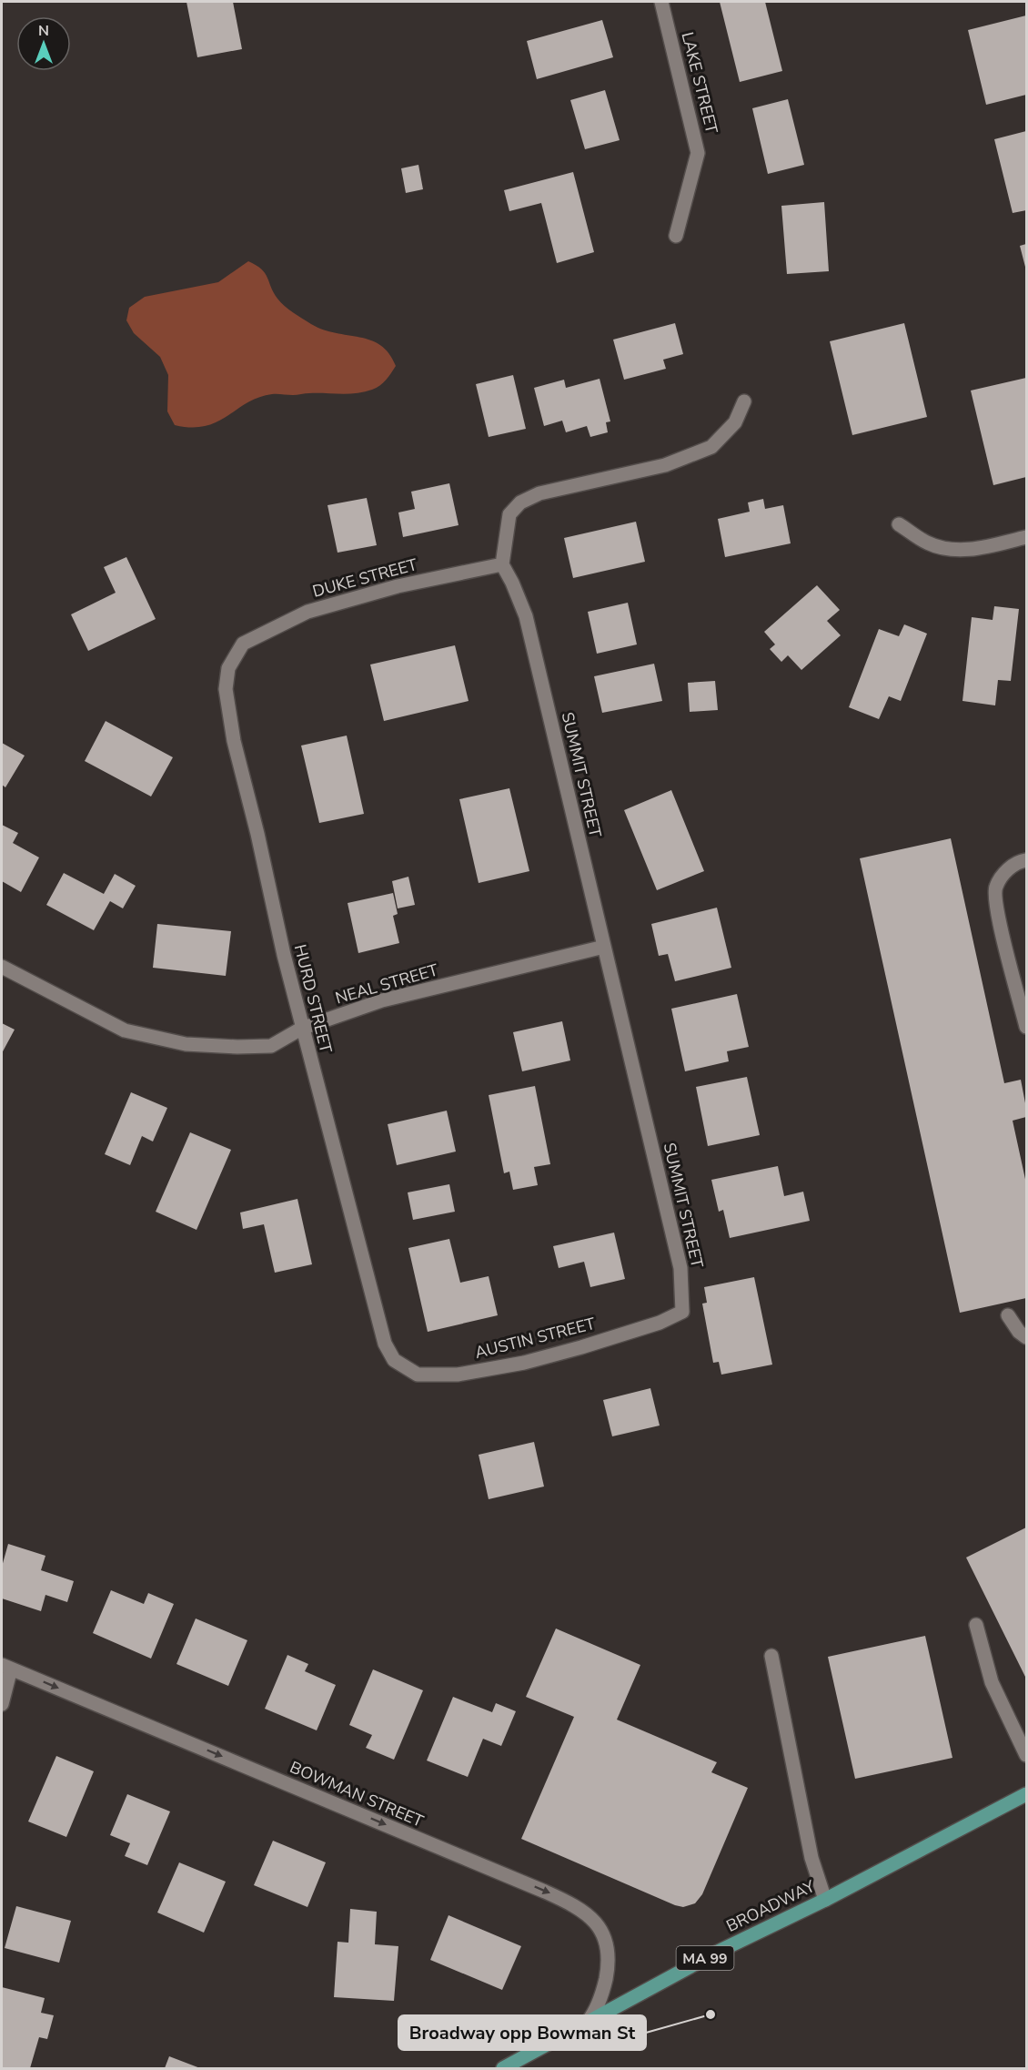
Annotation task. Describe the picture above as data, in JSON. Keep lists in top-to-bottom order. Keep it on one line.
{"streets":{"main road":["BROADWAY","MA 99"],"street":["LAKE STREET","DUKE STREET","SUMMIT STREET","NEAL STREET","HURD STREET","AUSTIN STREET","BOWMAN STREET"]},"crossings":[["DUKE STREET","SUMMIT STREET"],["DUKE STREET","HURD STREET"],["SUMMIT STREET","NEAL STREET"],["SUMMIT STREET","AUSTIN STREET"],["NEAL STREET","HURD STREET"],["HURD STREET","AUSTIN STREET"],["BOWMAN STREET","BROADWAY"]],"one_way":["BOWMAN STREET"],"places":["Broadway opp Bowman St"],"north":"top"}
